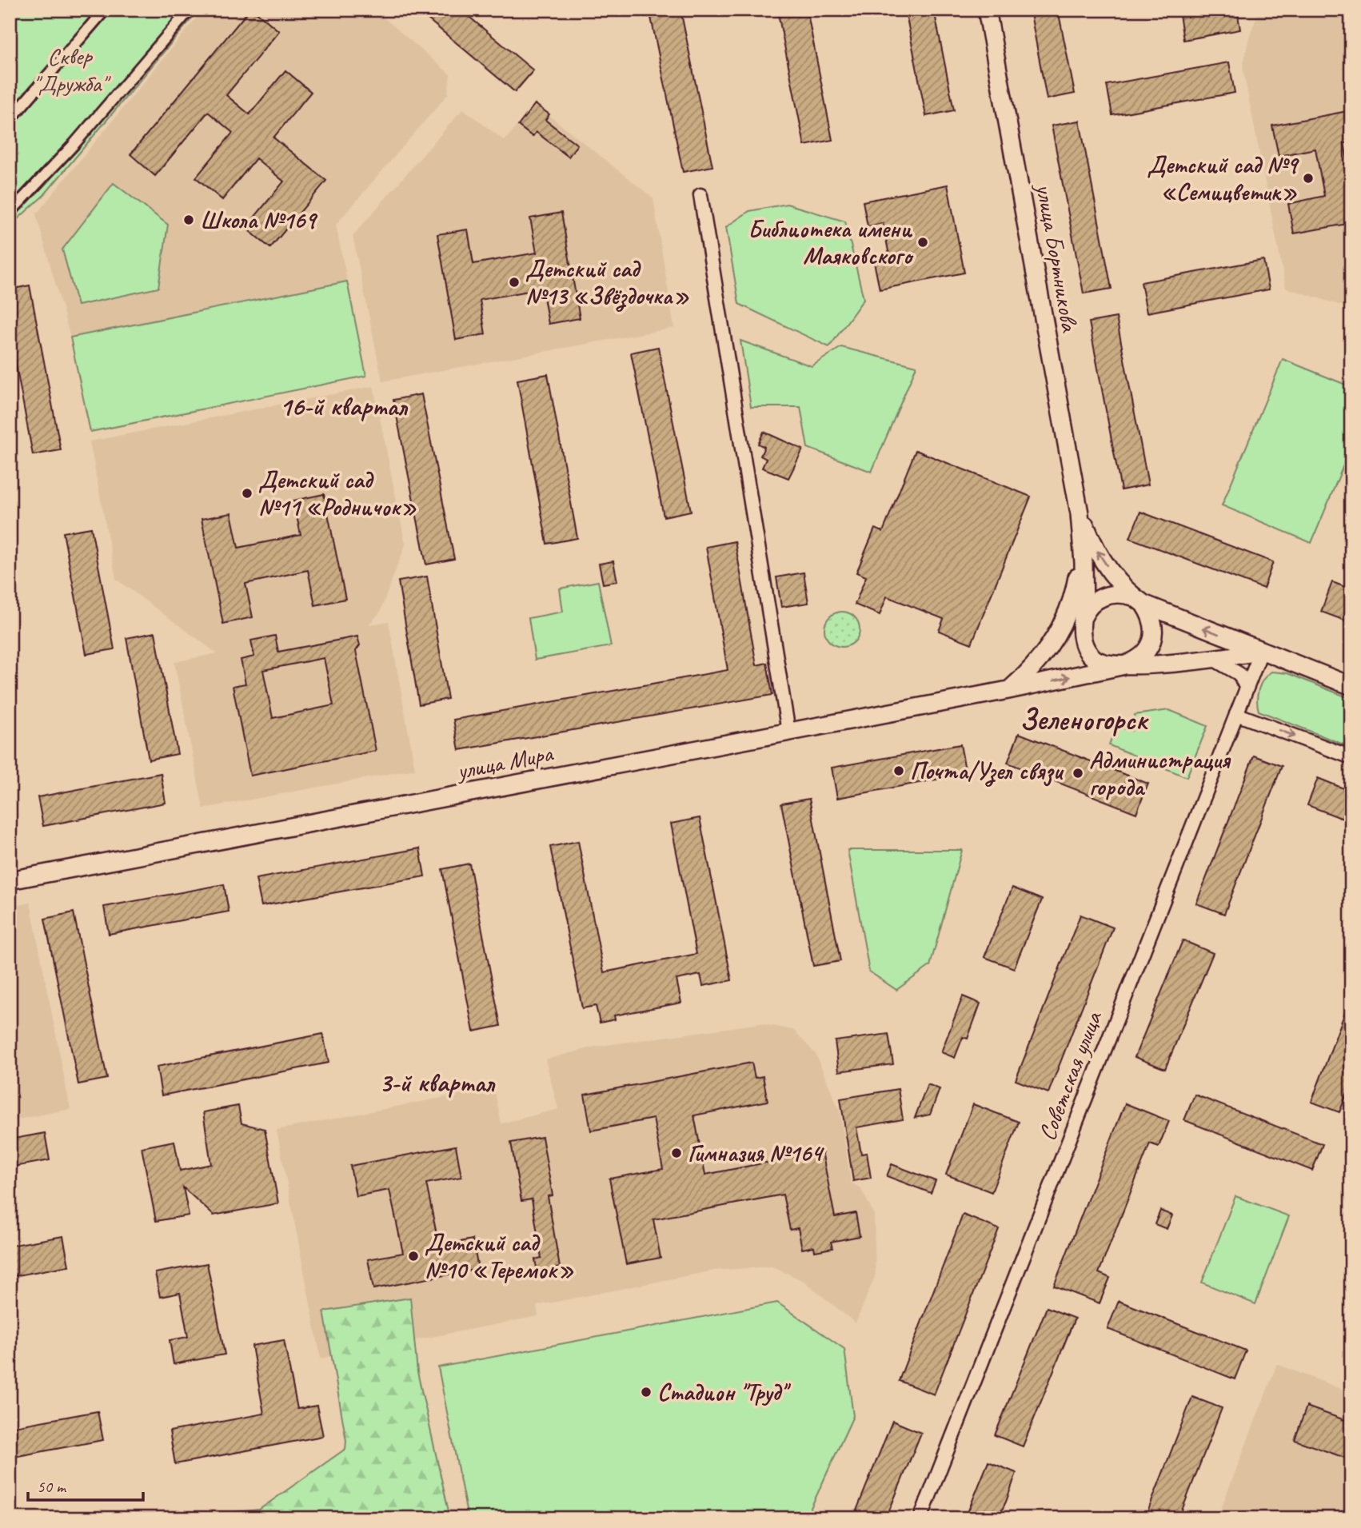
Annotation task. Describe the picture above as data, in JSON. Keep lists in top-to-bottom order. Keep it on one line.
{"streets":{"street":["улица Бортникова","улица Мира","Советская улица"]},"districts":["16-й квартал","Зеленогорск","3-й квартал"],"parks":["Сквер \"Дружба\""],"places":["Детский сад №9 «Семицветик»","Школа №169","Библиотека имени Маяковского","Детский сад №13 «Звёздочка»","Детский сад №11 «Родничок»","Почта/Узел связи","Администрация города","Гимназия №164","Детский сад №10 «Теремок»","Стадион \"Труд\""],"scale_bar":"50 m"}
